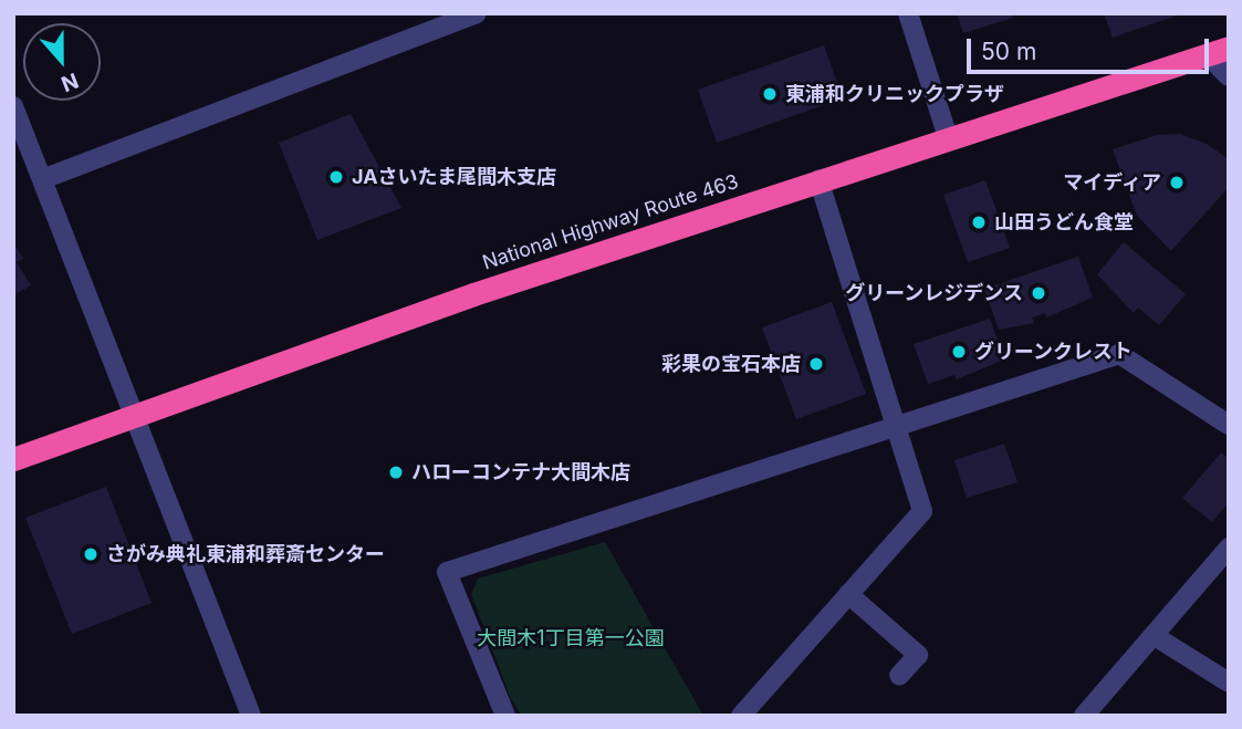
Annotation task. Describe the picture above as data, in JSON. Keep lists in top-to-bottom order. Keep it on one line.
{"streets":{"highway":["National Highway Route 463"]},"parks":["大間木1丁目第一公園"],"places":["東浦和クリニックプラザ","JAさいたま尾間木支店","マイディア","山田うどん食堂","グリーンレジデンス","グリーンクレスト","彩果の宝石本店","ハローコンテナ大間木店","さがみ典礼東浦和葬斎センター"],"scale_bar":"50 m","north":"bottom"}
